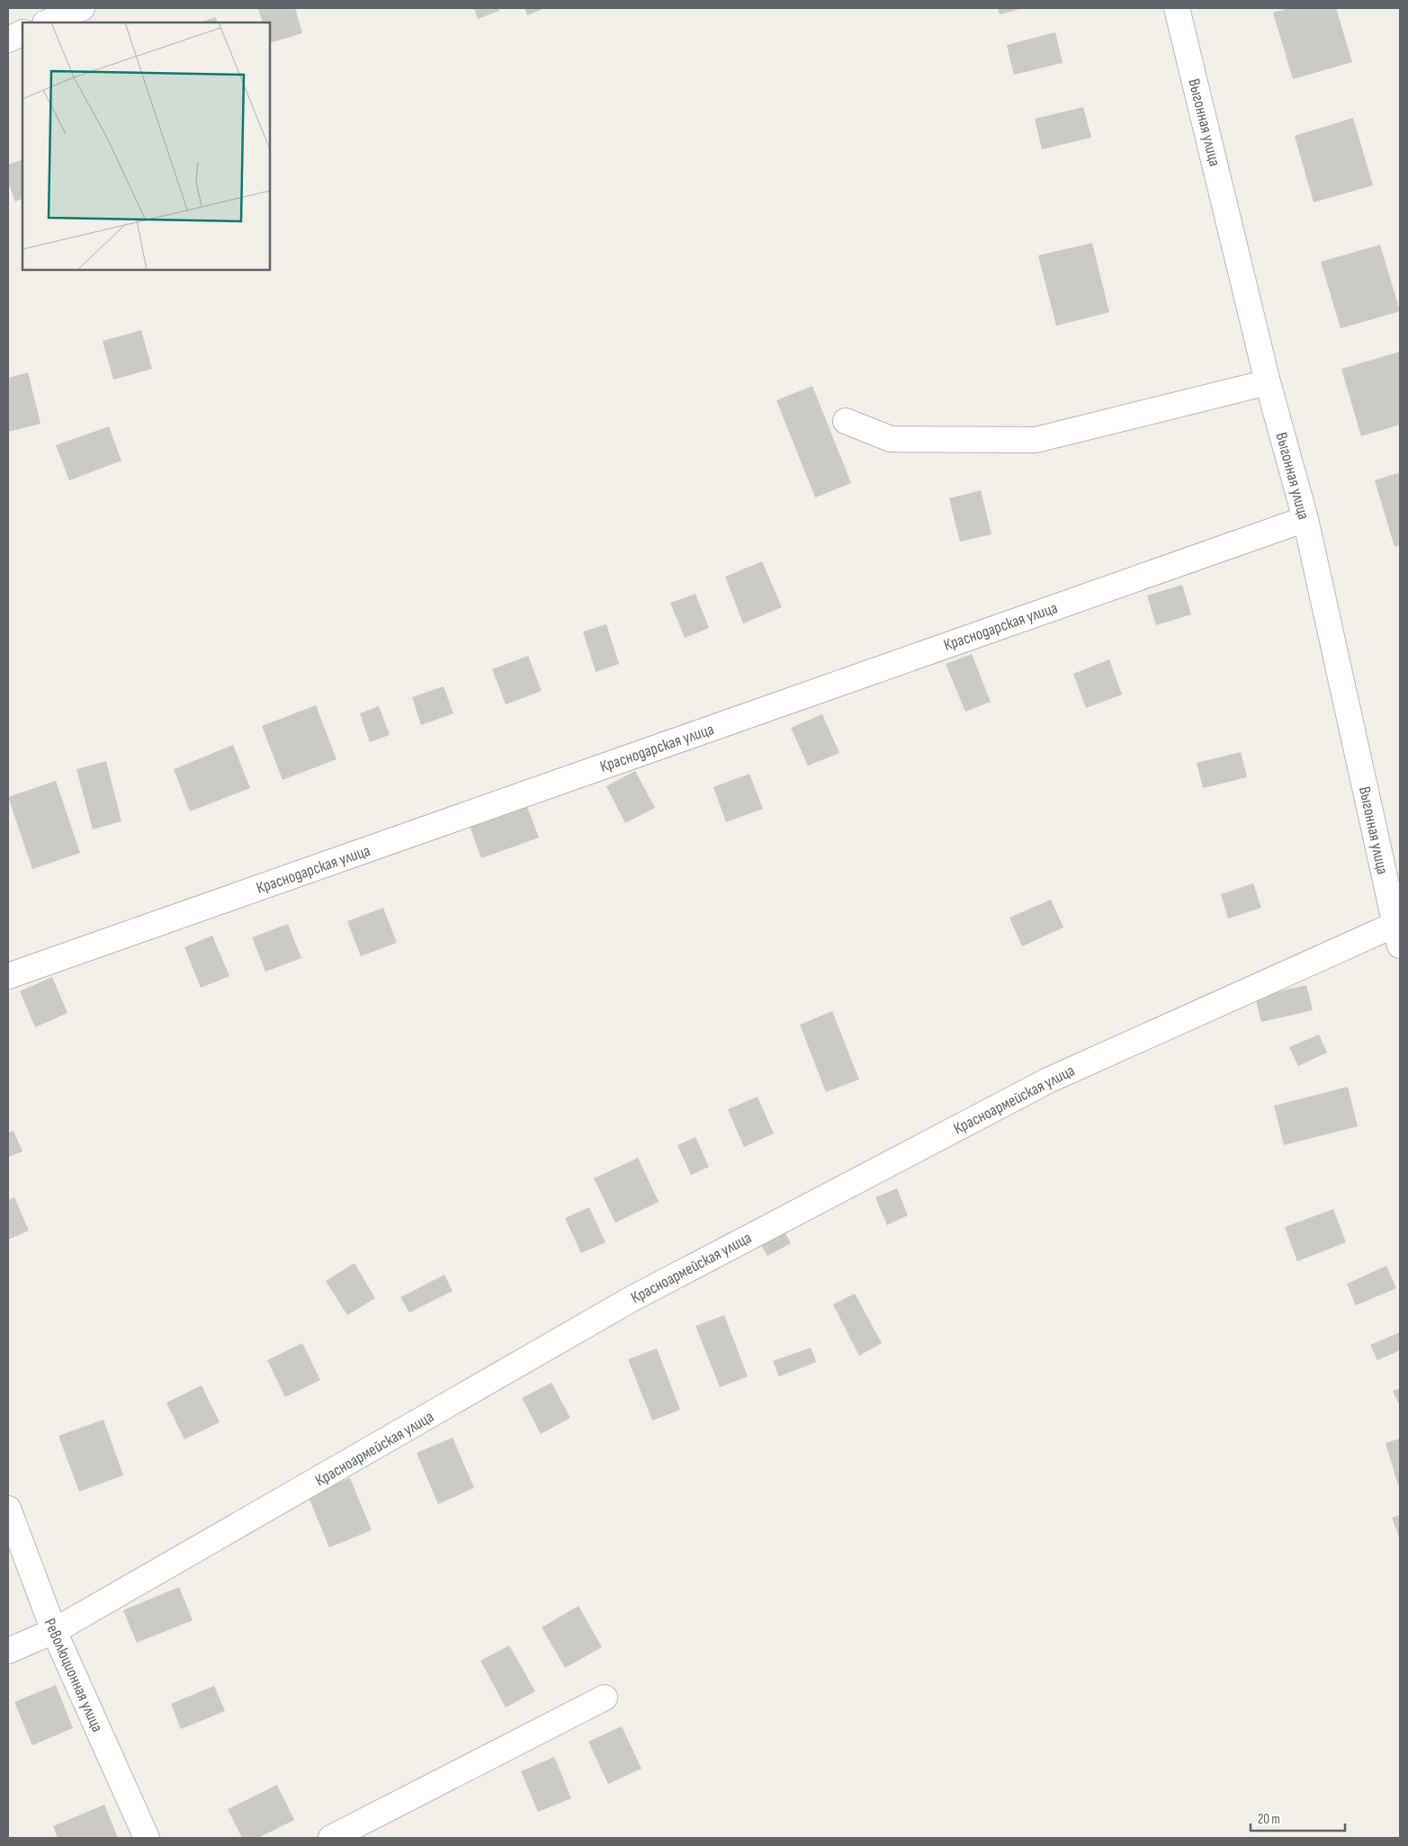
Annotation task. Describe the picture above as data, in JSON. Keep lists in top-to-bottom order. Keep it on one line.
{"streets":{"street":["Выгонная улица","Краснодарская улица","Красноармейская улица","Революционная улица"]},"crossings":[["Выгонная улица","Краснодарская улица"],["Выгонная улица","Красноармейская улица"],["Красноармейская улица","Революционная улица"]],"scale_bar":"20 m"}
